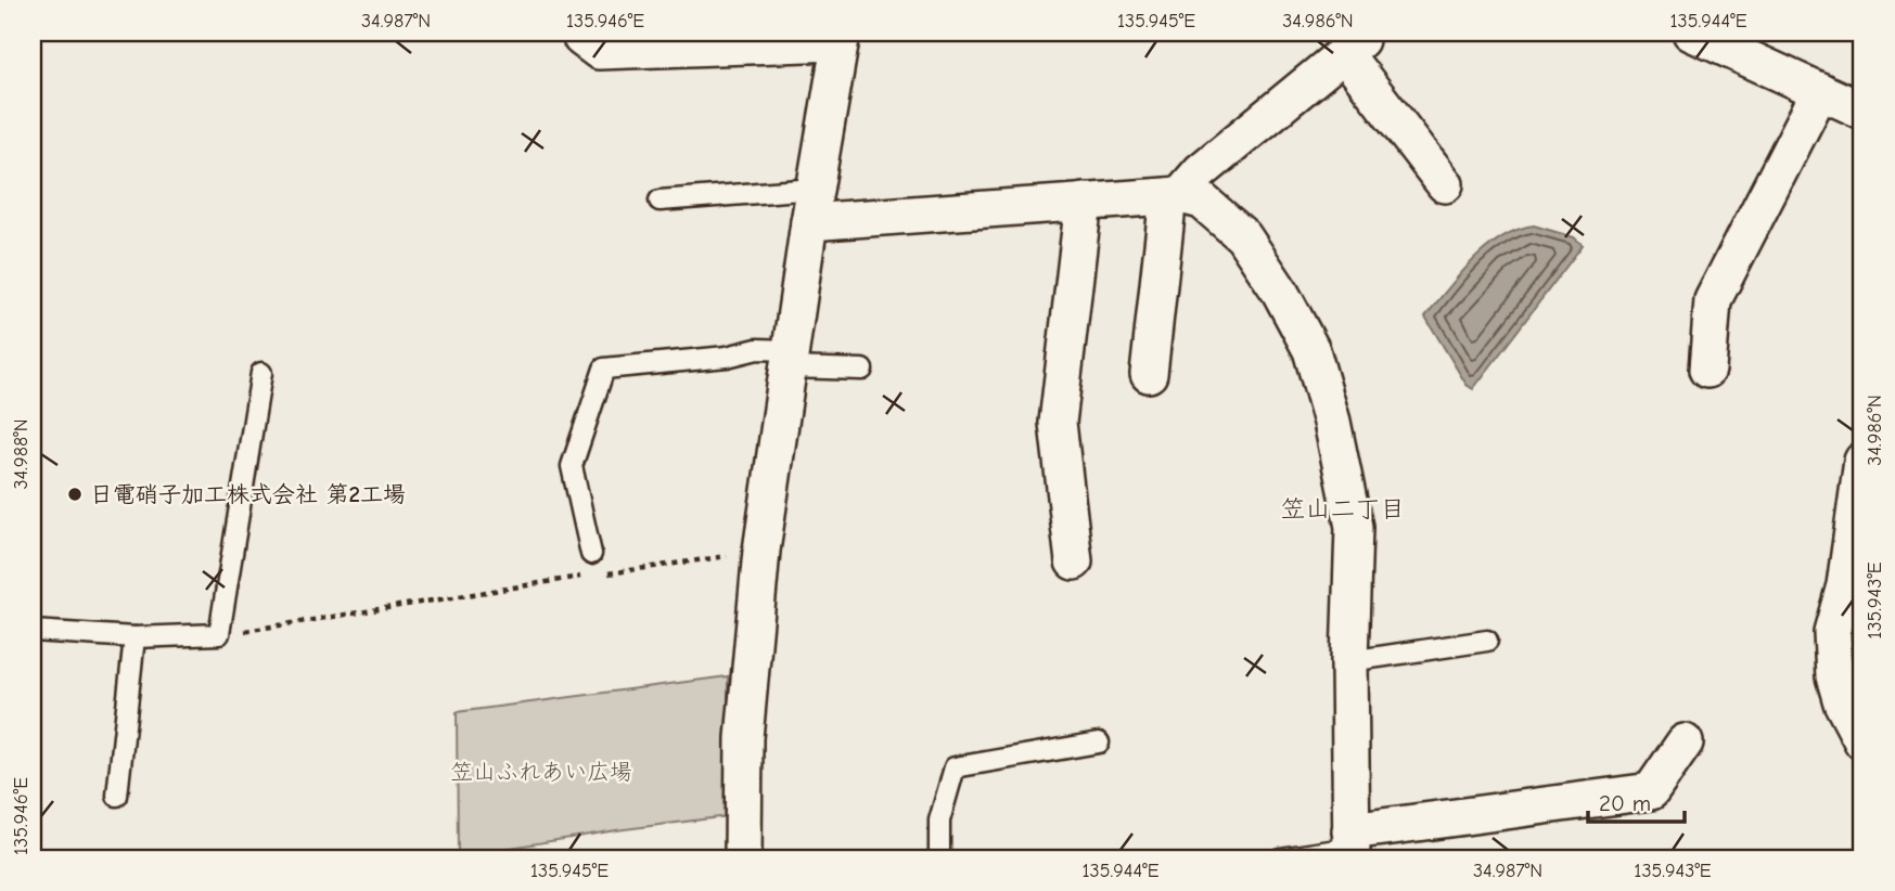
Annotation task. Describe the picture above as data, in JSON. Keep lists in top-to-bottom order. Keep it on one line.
{"districts":["笠山二丁目"],"parks":["笠山ふれあい広場"],"places":["日電硝子加工株式会社 第2工場"],"scale_bar":"20 m","coordinates":["34.987°N","135.946°E","135.945°E","34.986°N","135.944°E","34.988°N","135.943°E"]}
